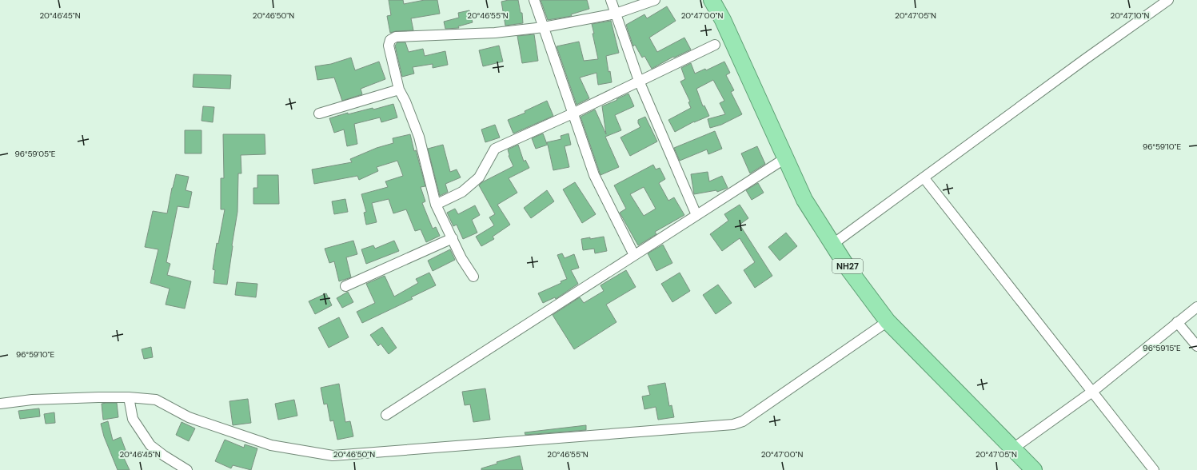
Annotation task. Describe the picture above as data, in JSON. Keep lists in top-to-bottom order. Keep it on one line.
{"streets":{"highway":["NH27"]},"coordinates":["20°46'45\"N","20°46'50\"N","20°46'55\"N","20°47'00\"N","20°47'05\"N","20°47'10\"N","96°59'10\"E","96°59'05\"E","96°59'15\"E"]}
